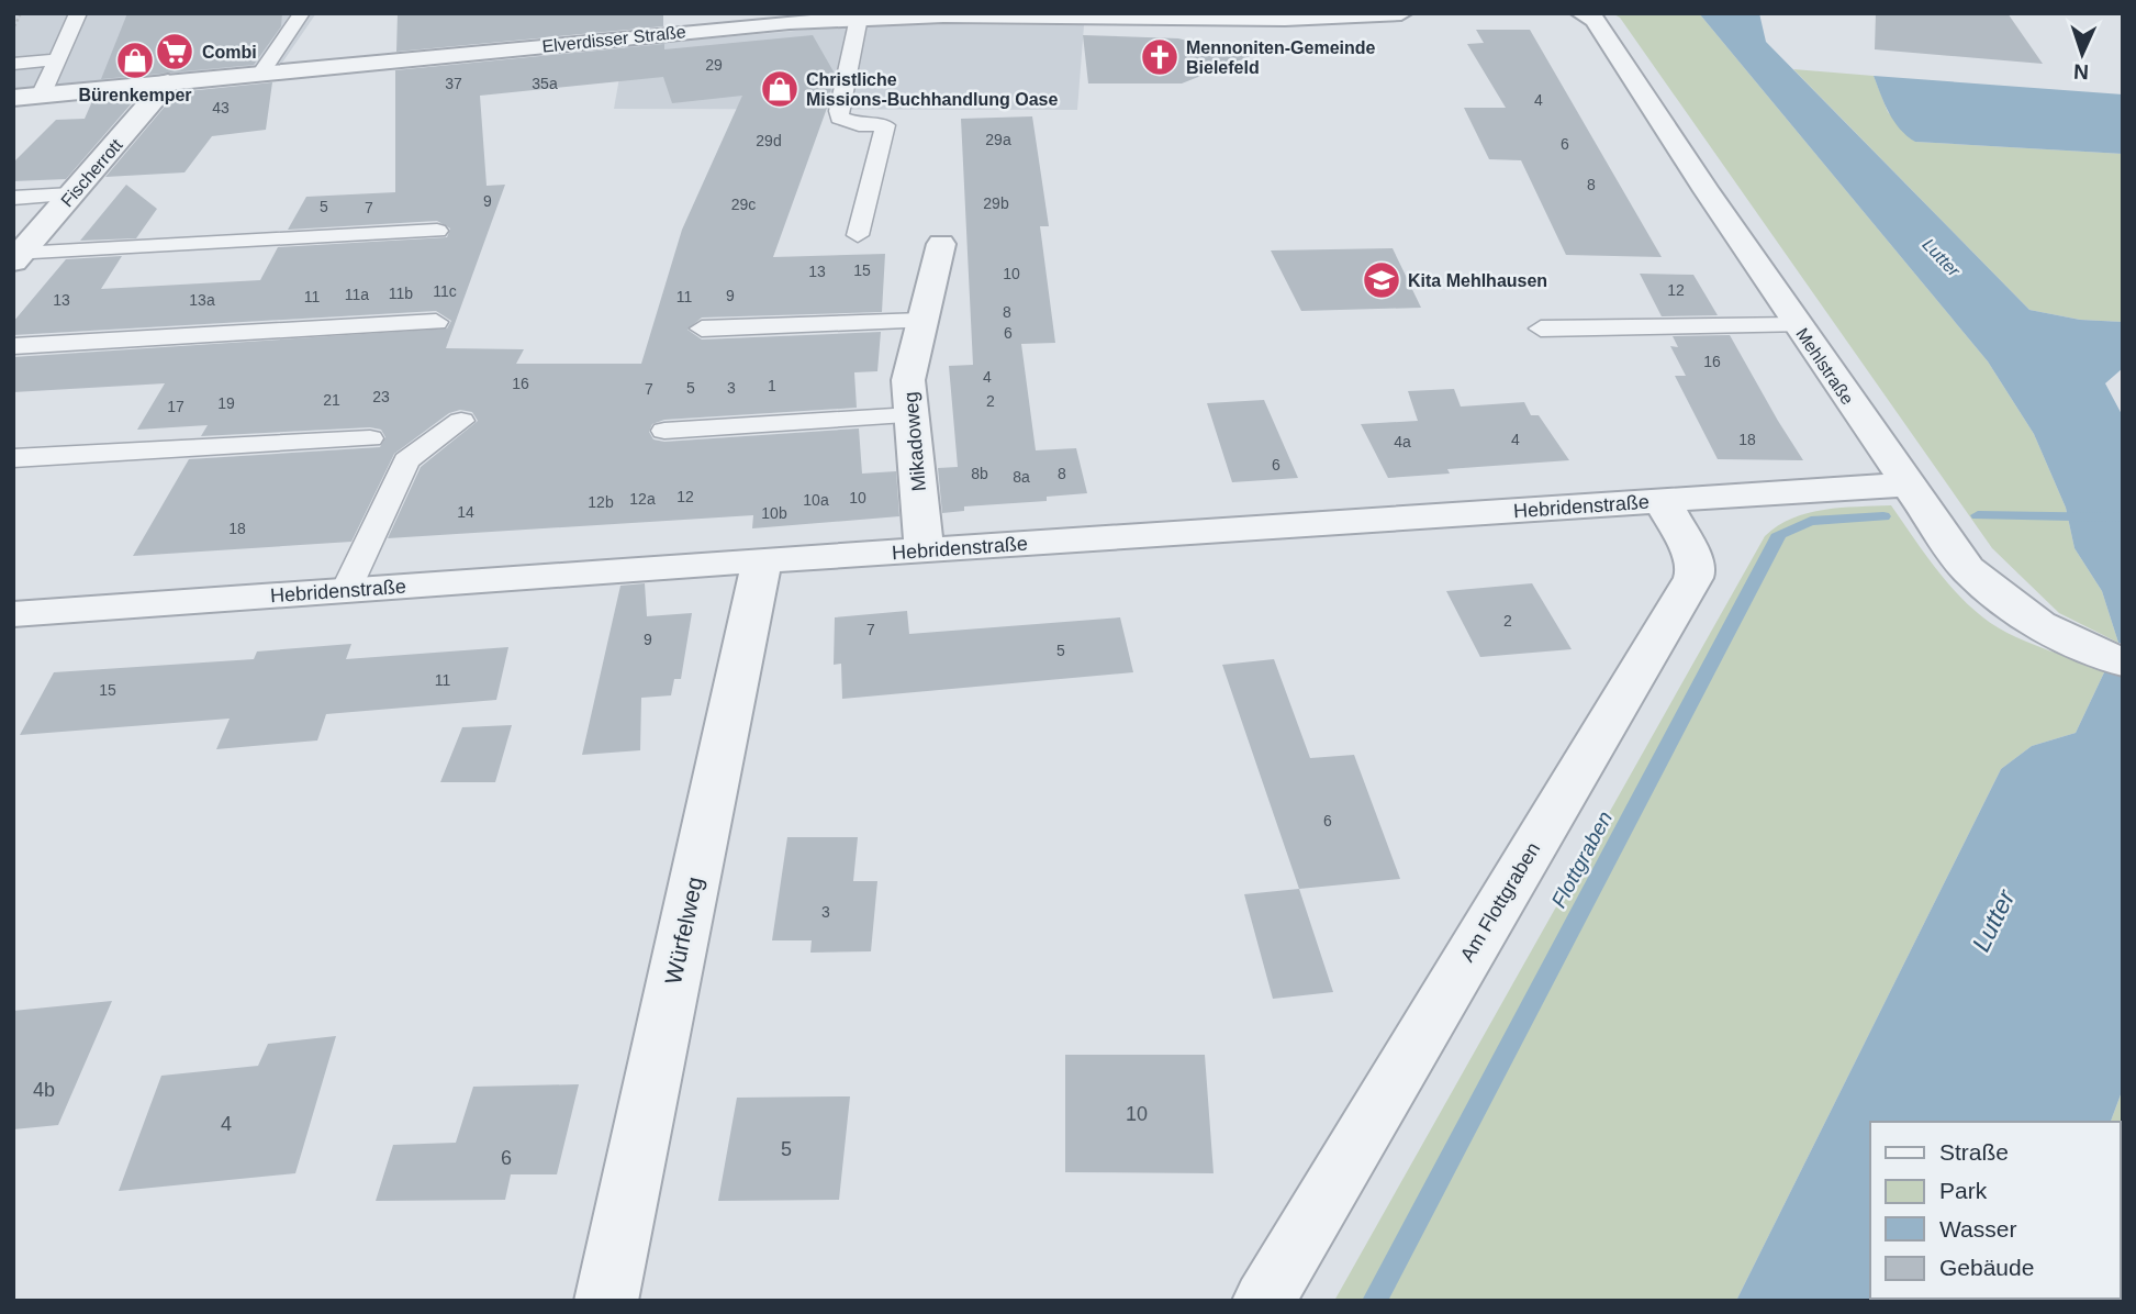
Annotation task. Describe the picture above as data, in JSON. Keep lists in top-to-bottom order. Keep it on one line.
{"streets":{"street":["Elverdisser Straße","Fischerrott","Mehlstraße","Mikadoweg","Hebridenstraße","Am Flottgraben","Würfelweg"]},"crossings":[["Elverdisser Straße","Fischerrott"],["Mehlstraße","Hebridenstraße"],["Mikadoweg","Hebridenstraße"],["Hebridenstraße","Am Flottgraben"],["Hebridenstraße","Würfelweg"]],"water":["Lutter","Flottgraben"],"places":{"supermarket":["Combi"],"church":["Mennoniten-Gemeinde Bielefeld"],"shop":["Bürenkemper","Christliche Missions-Buchhandlung Oase"],"school or university":["Kita Mehlhausen"]},"house_numbers":["29","37","35a","4","43","29a","29d","6","8","9","29b","29c","5","7","15","13","10","12","11c","11b","11a","9","11","11","13","13a","8","6","16","4","16","1","5","3","7","23","21","2","19","17","4","18","4a","6","8b","8","8a","12","10","12a","10a","12b","14","10b","18","2","7","9","5","11","15","6","3","4b","10","4","5","6"],"legend":["Straße","Park","Wasser","Gebäude"],"north":"bottom"}
